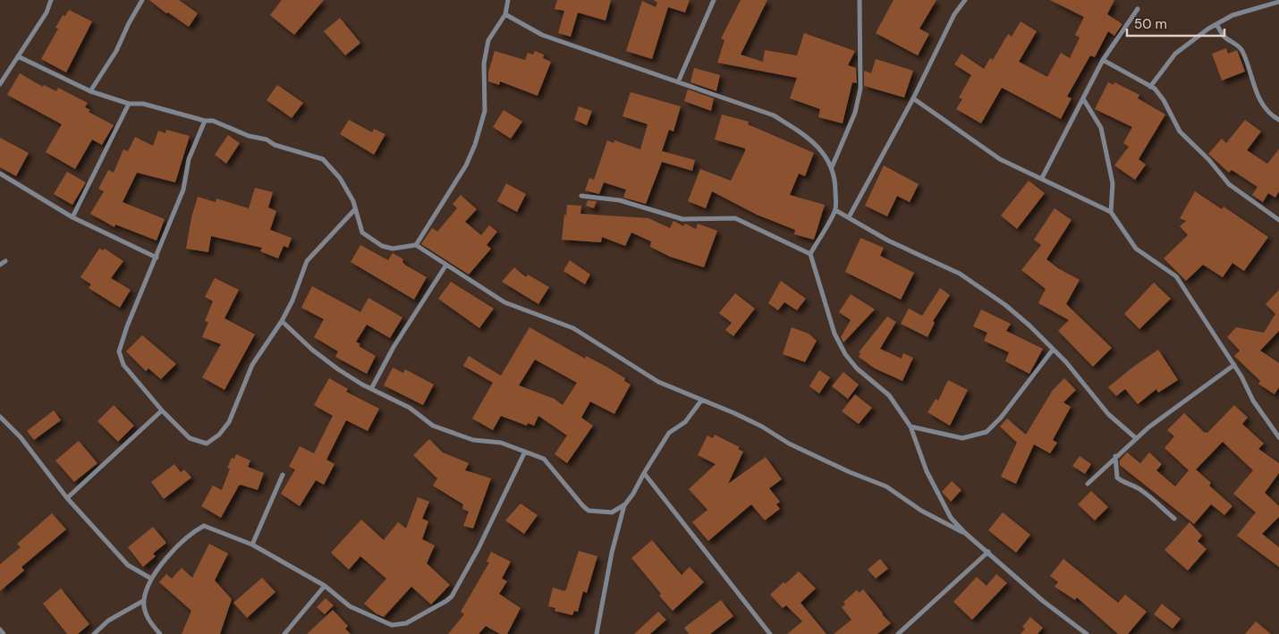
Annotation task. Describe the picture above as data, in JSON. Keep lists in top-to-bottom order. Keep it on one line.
{"scale_bar":"50 m"}
